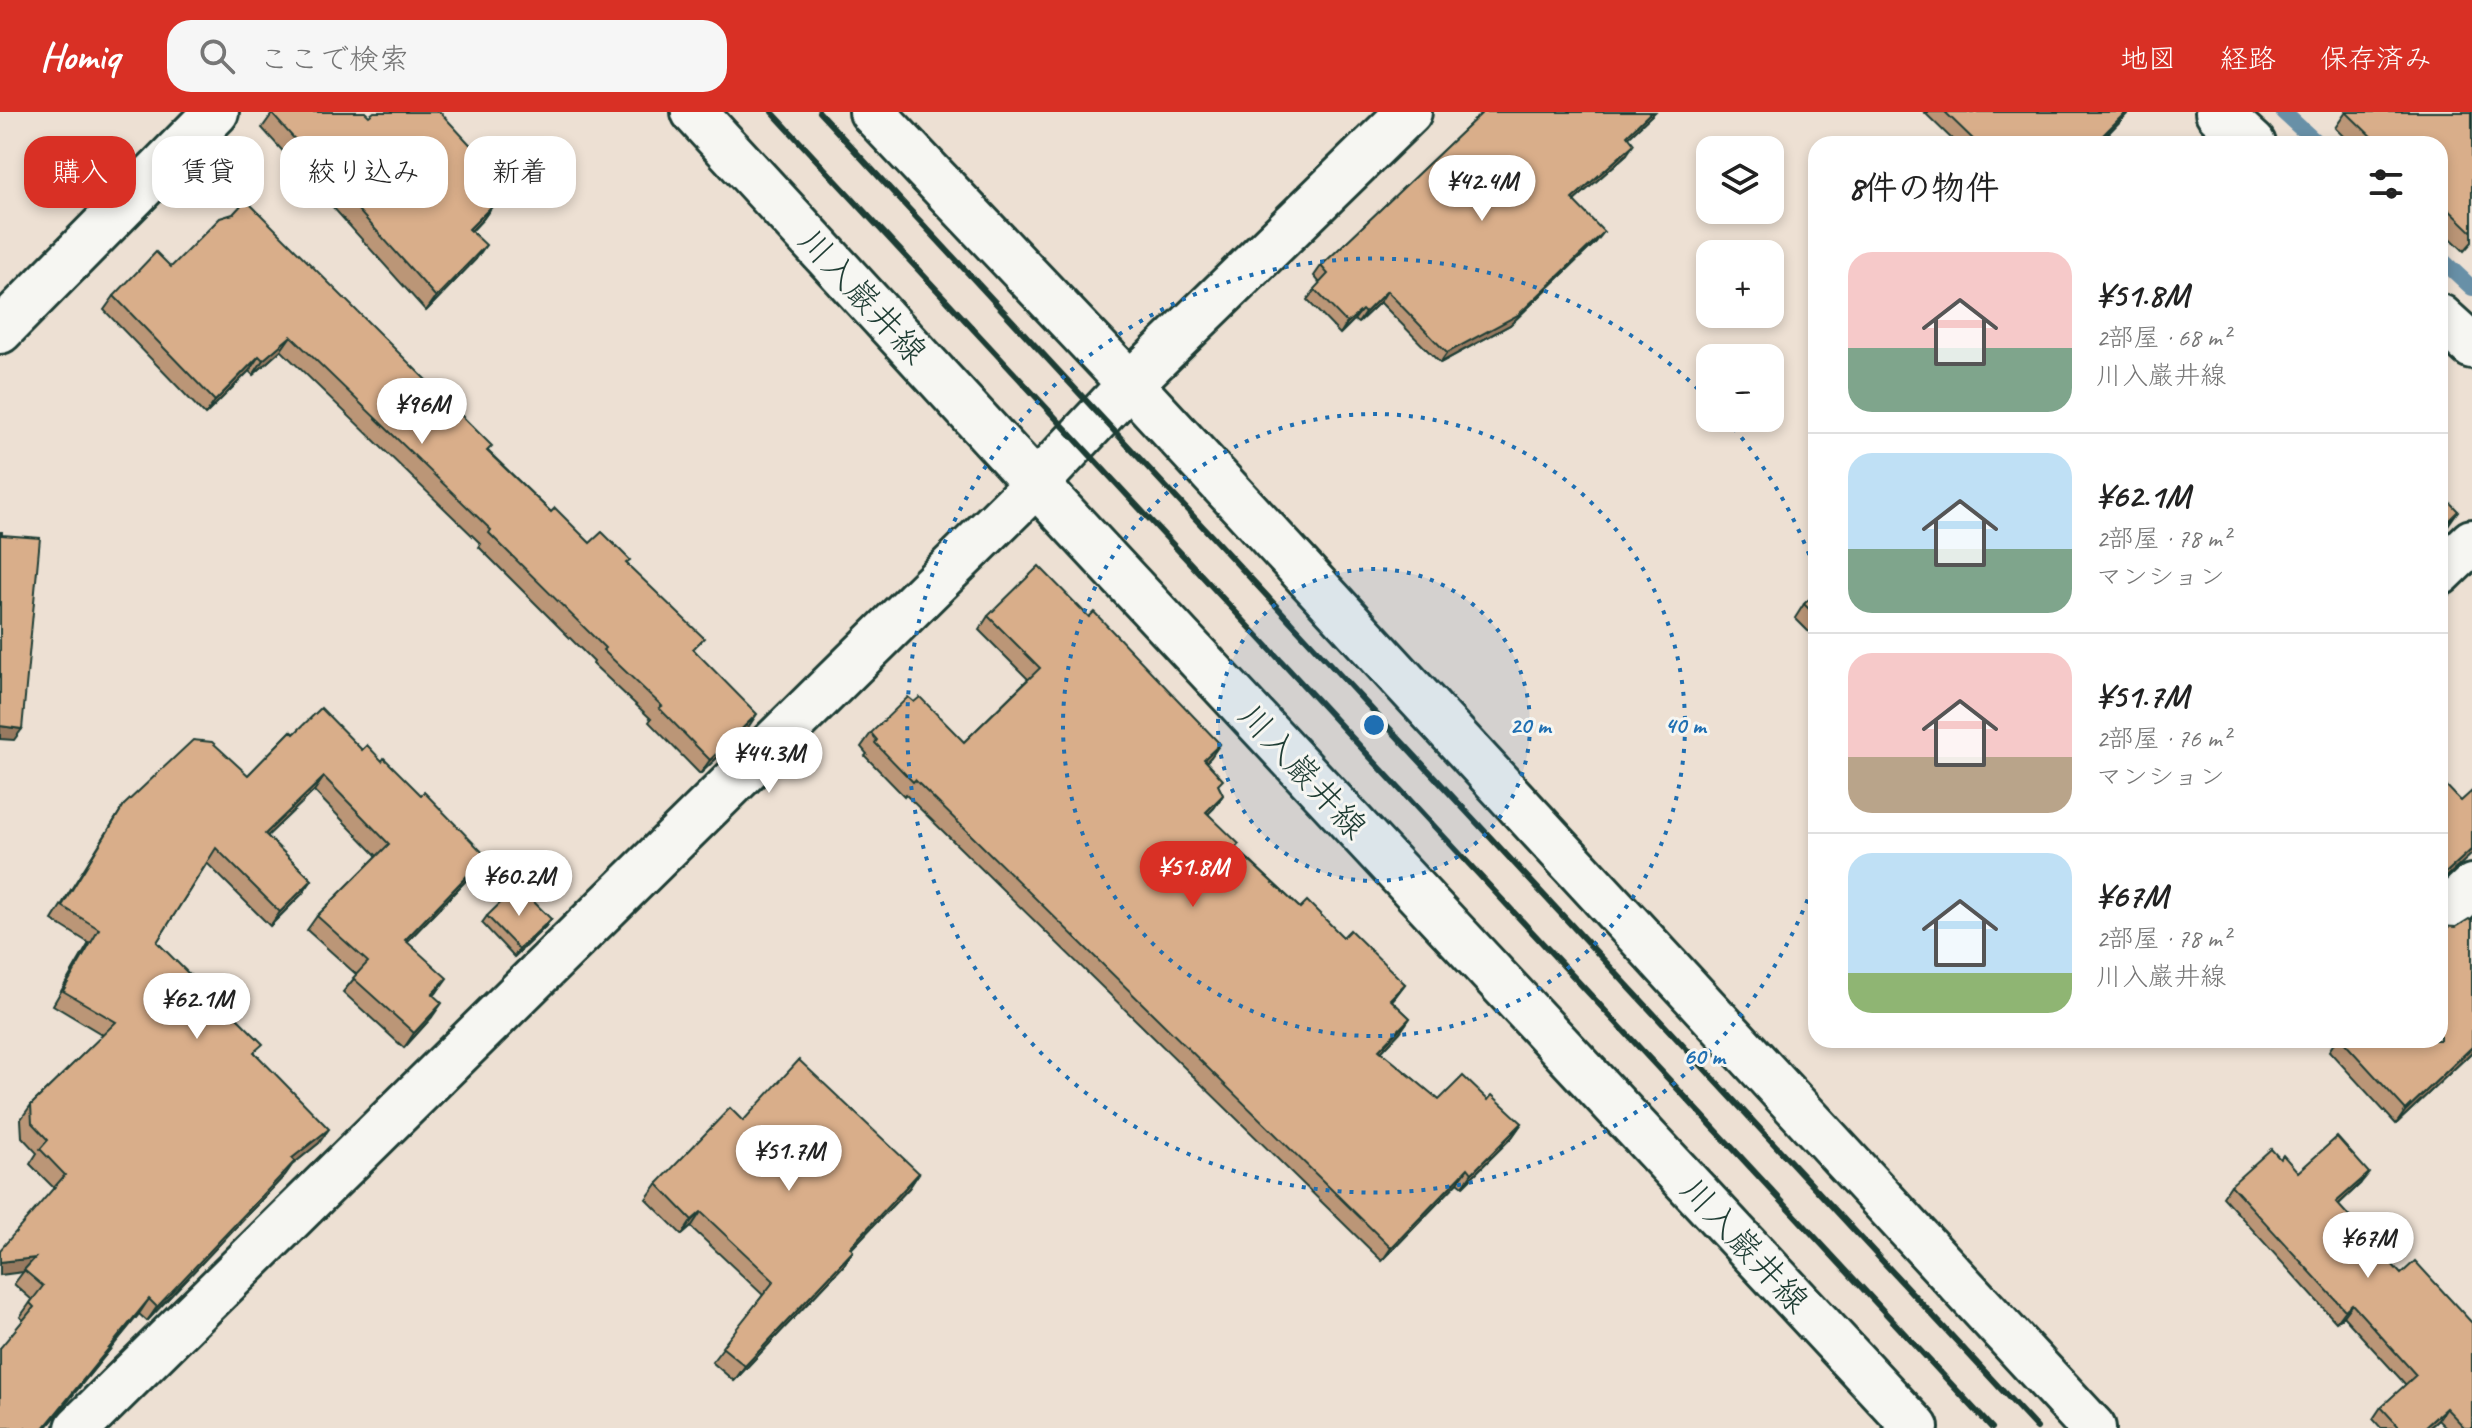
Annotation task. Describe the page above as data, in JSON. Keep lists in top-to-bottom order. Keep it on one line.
{"streets":{"main road":["川入巌井線"]},"page":{"header":"Homiq","search":"ここで検索","nav":["地図","経路","保存済み"],"map_buttons":["+","−"],"chip":["購入","賃貸","絞り込み","新着"],"heading":"8件の物件","price":["¥42.4M","¥96M","¥44.3M","¥51.8M","¥60.2M","¥62.1M","¥51.7M","¥67M"],"list":[{"name":"¥51.8M","note":"2部屋 · 68 m² · 川入巌井線"},{"name":"¥62.1M","note":"2部屋 · 78 m² · マンション"},{"name":"¥51.7M","note":"2部屋 · 76 m² · マンション"},{"name":"¥67M","note":"2部屋 · 78 m² · 川入巌井線"}]},"rings":["20 m","40 m","60 m"]}
